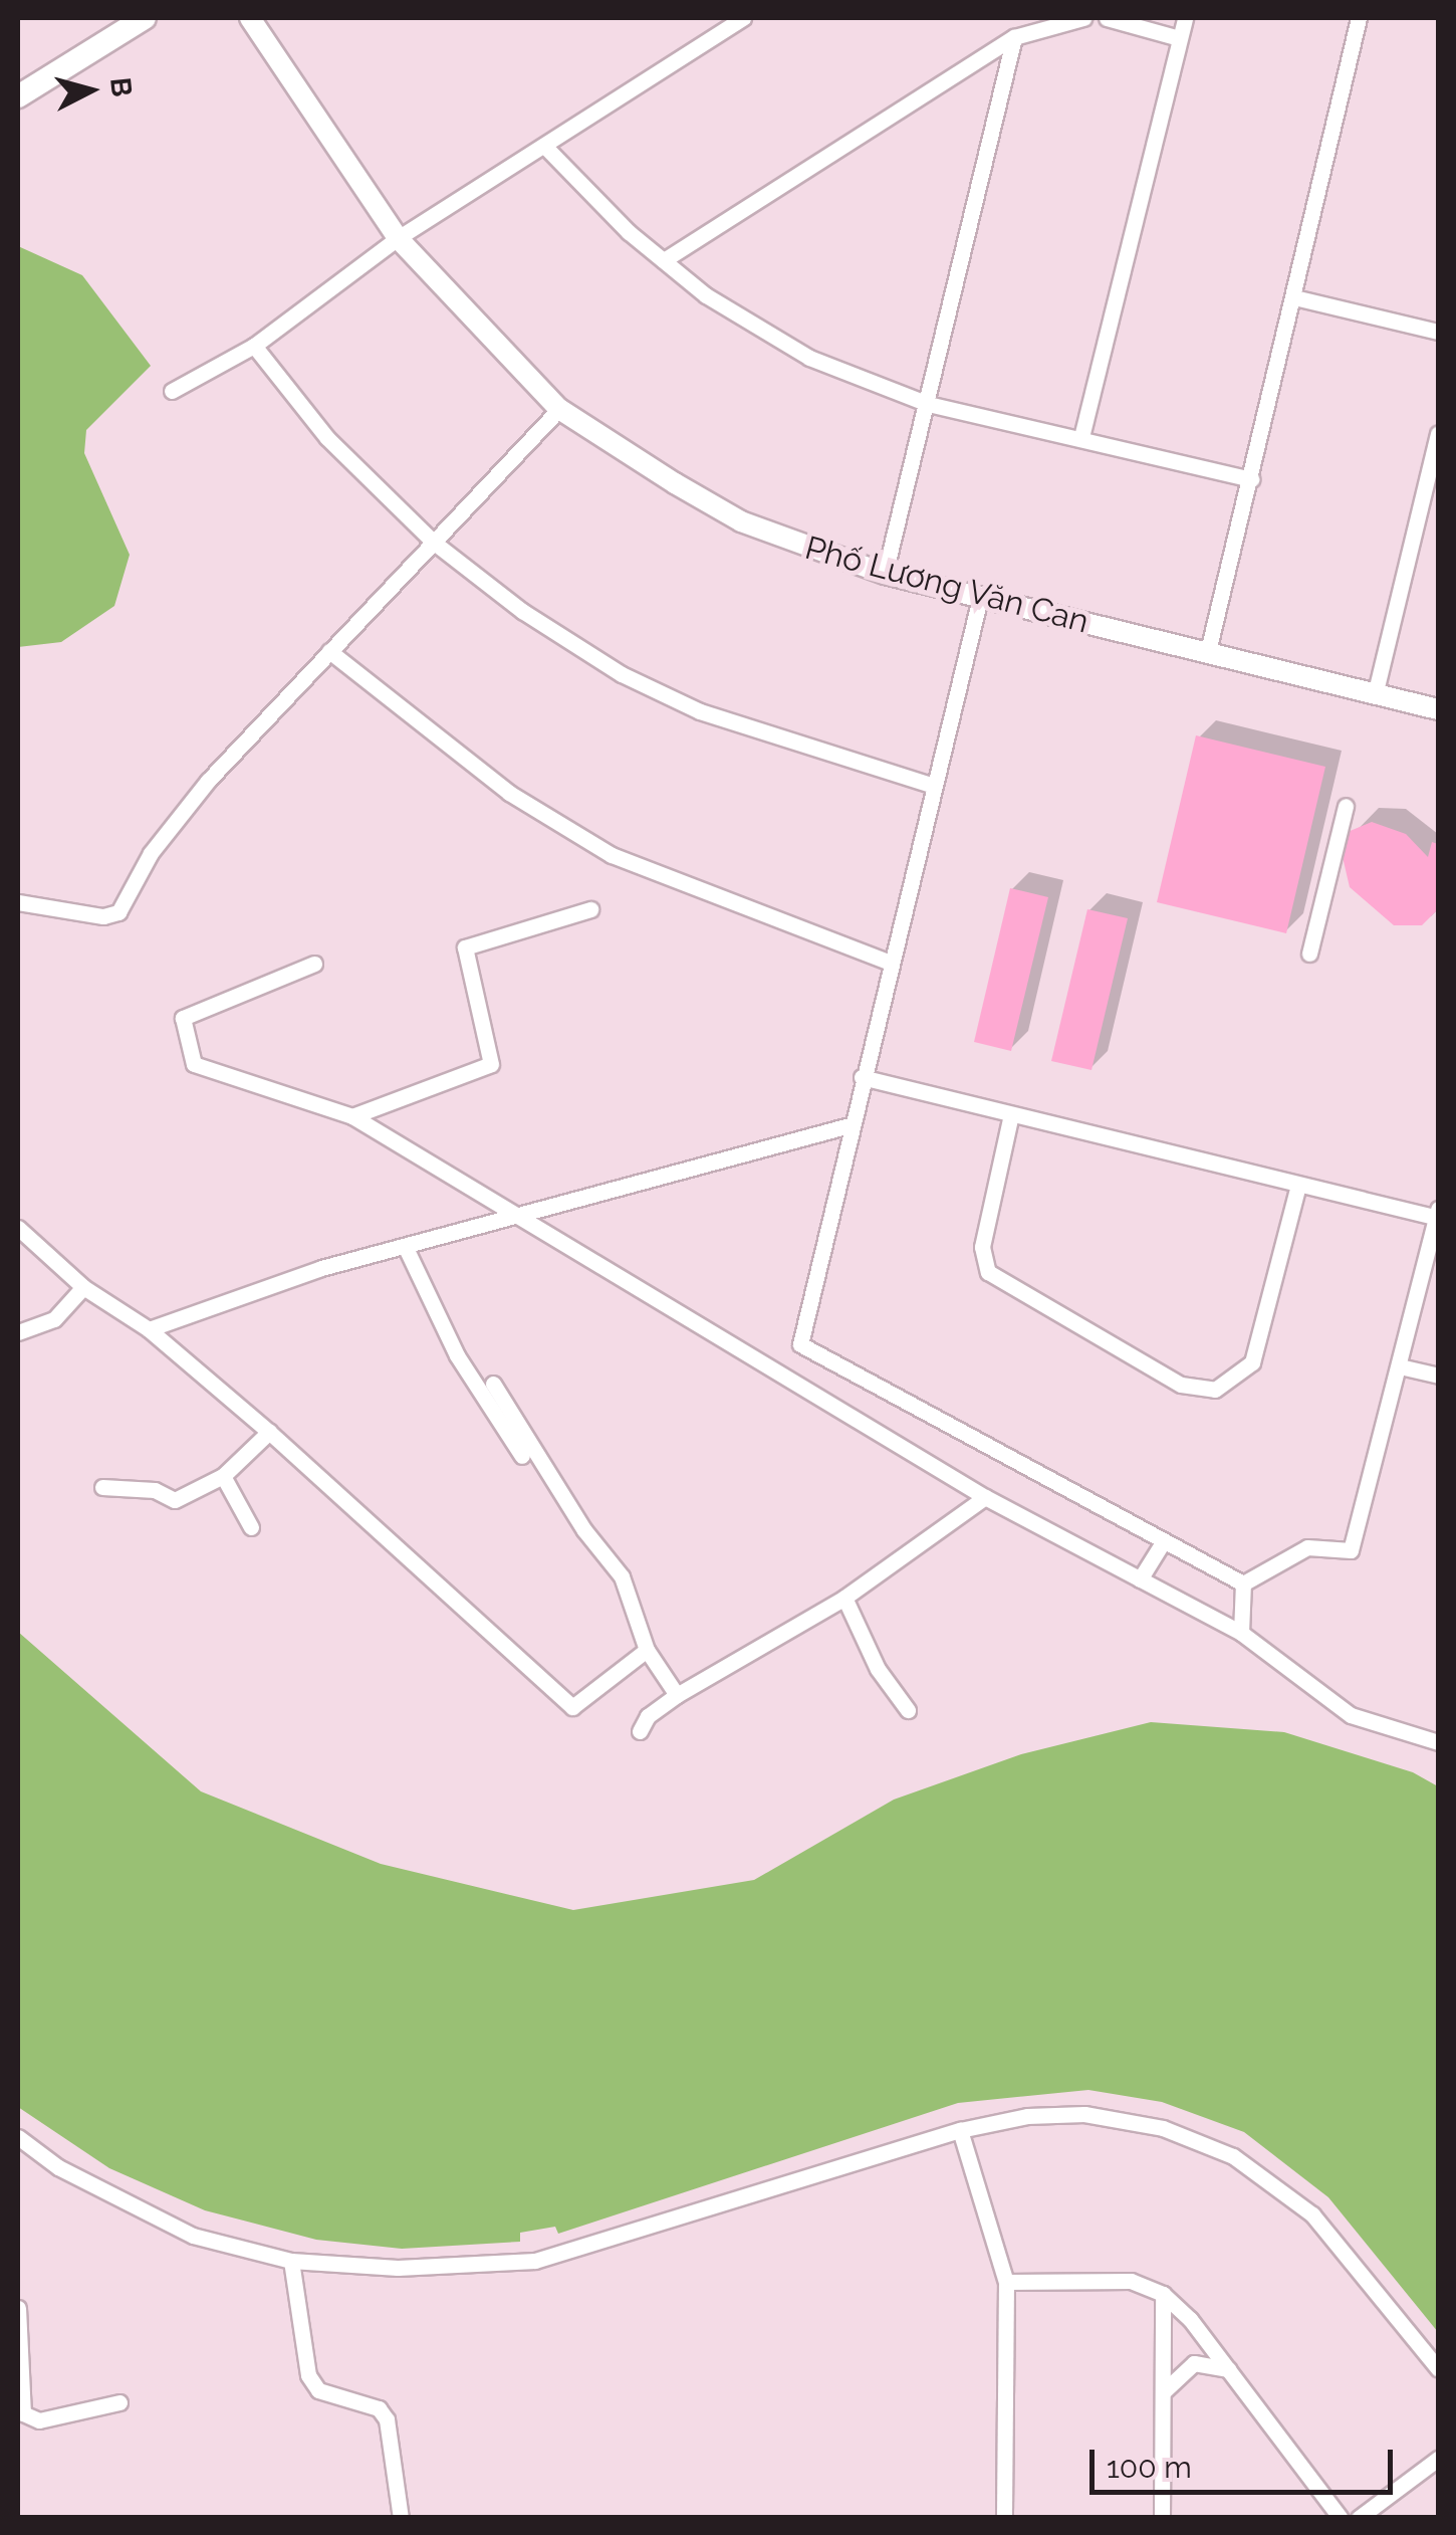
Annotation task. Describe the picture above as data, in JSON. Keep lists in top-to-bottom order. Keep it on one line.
{"streets":{"street":["Phố Lương Văn Can"]},"scale_bar":"100 m","north":"right"}
